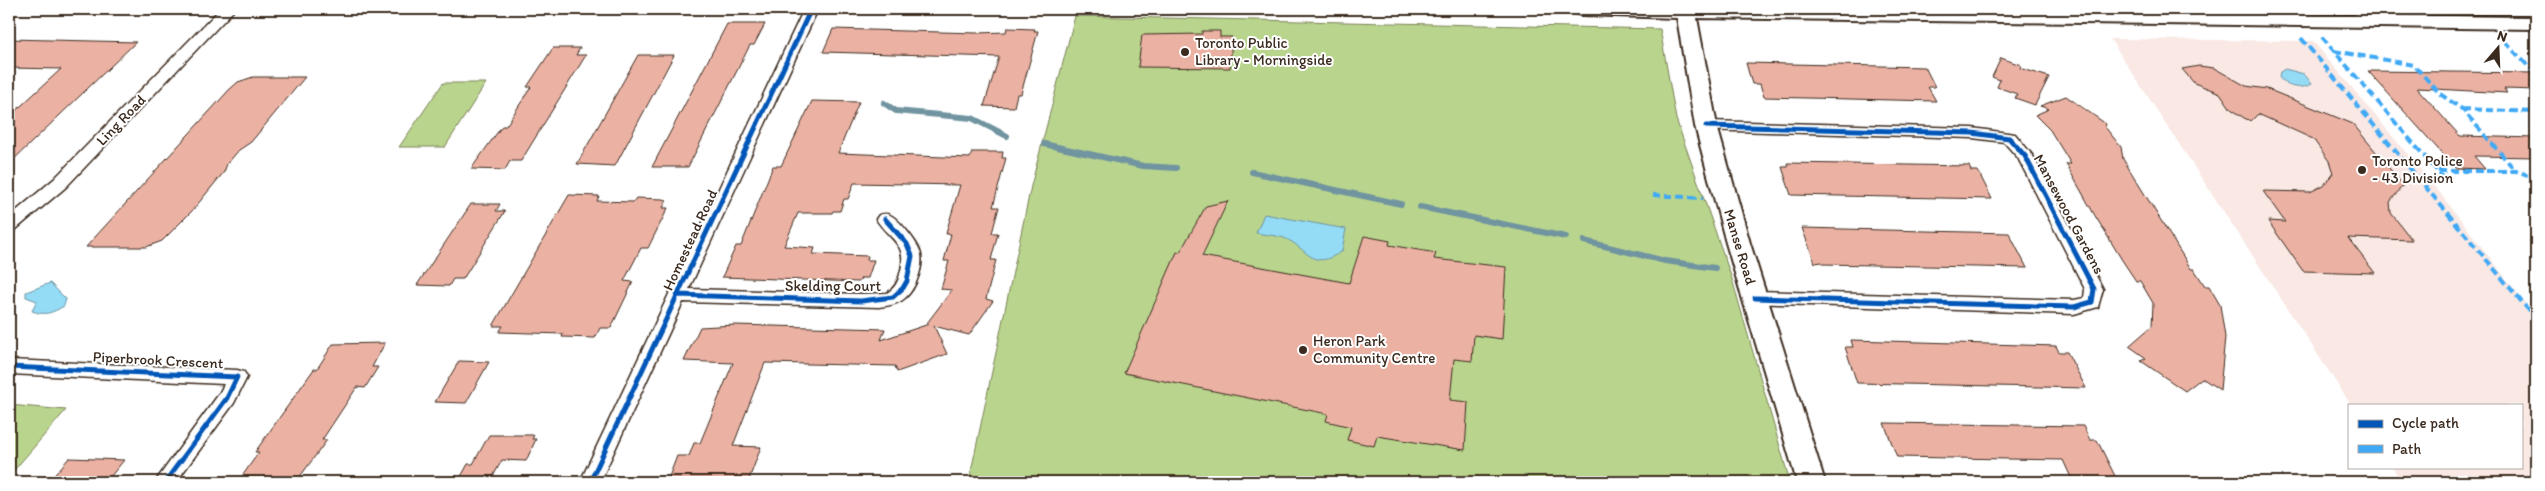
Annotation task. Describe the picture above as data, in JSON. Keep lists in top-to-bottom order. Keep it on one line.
{"streets":{"main road":["Manse Road"],"street":["Ling Road","Mansewood Gardens","Homestead Road","Skelding Court","Piperbrook Crescent"]},"crossings":[["Mansewood Gardens","Manse Road"],["Homestead Road","Skelding Court"]],"places":["Toronto Public Library - Morningside","Toronto Police - 43 Division","Heron Park Community Centre"],"legend":["Cycle path","Path"],"north":"top"}
